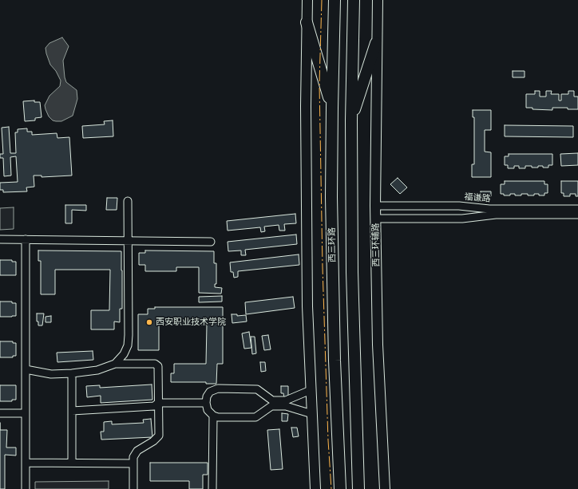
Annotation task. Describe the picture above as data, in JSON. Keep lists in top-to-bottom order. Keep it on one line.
{"streets":{"highway":["西三环路"],"main road":["西三环辅路"],"street":["福谦路"]},"crossings":[["福谦路","西三环辅路"]],"places":["西安职业技术学院"]}
